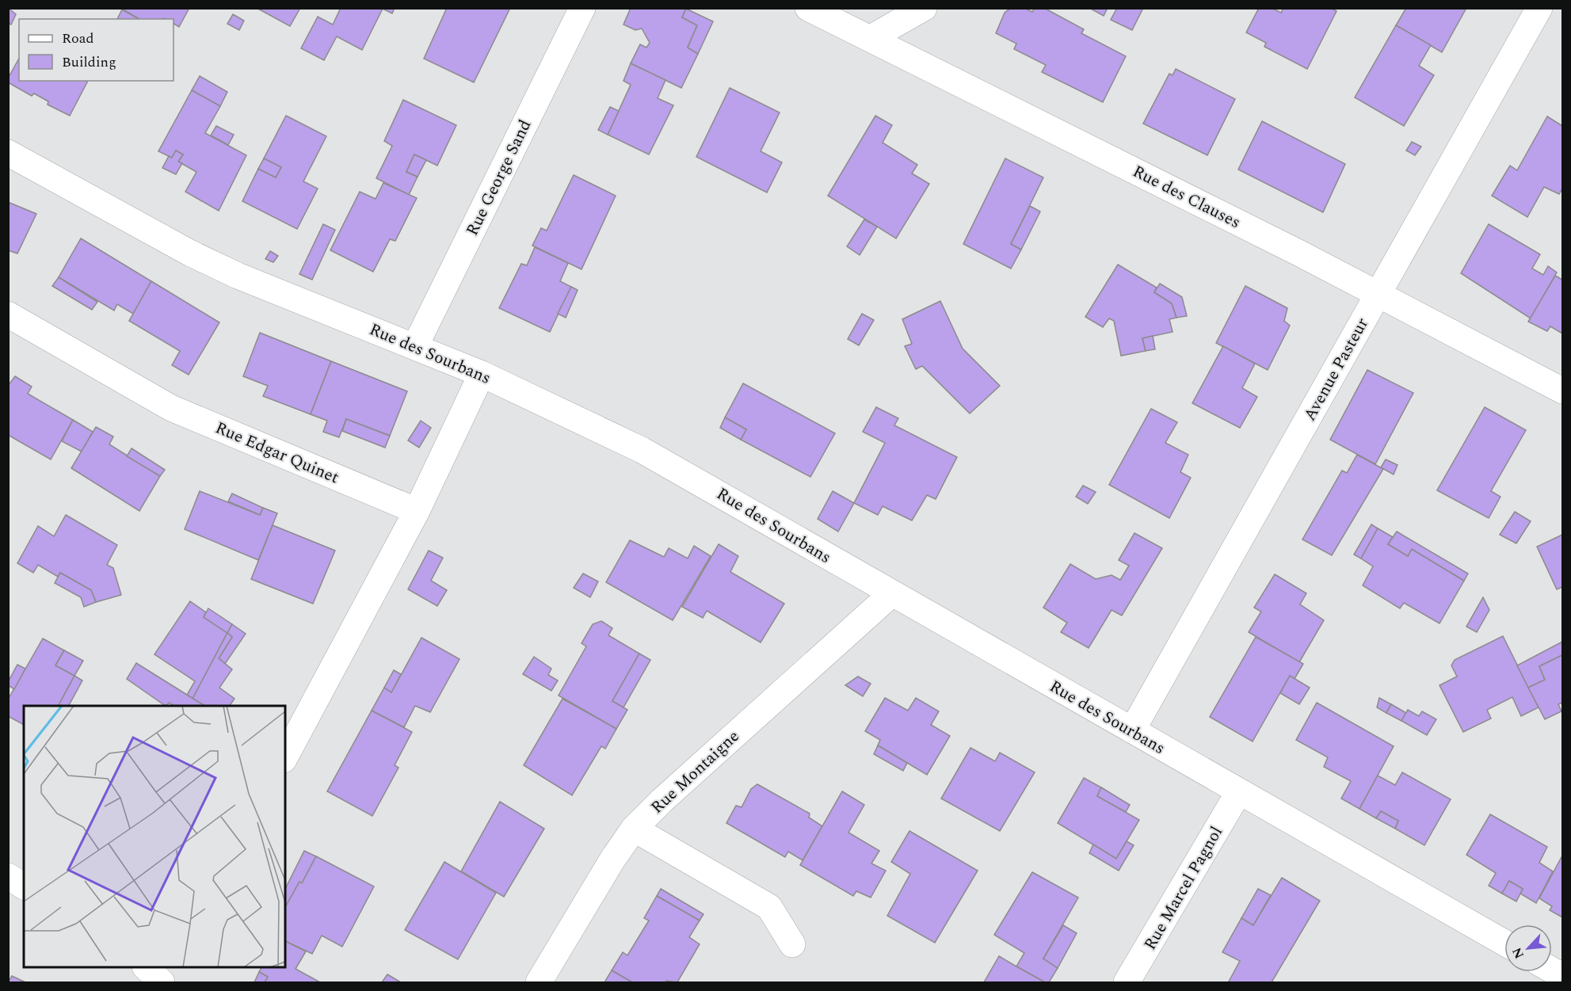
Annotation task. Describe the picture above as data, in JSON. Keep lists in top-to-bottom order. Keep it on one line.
{"streets":{"street":["Rue George Sand","Rue des Clauses","Rue des Sourbans","Avenue Pasteur","Rue Edgar Quinet","Rue Montaigne","Rue Marcel Pagnol"]},"crossings":[["Rue George Sand","Rue des Sourbans"],["Rue des Clauses","Avenue Pasteur"],["Rue des Sourbans","Avenue Pasteur"],["Rue des Sourbans","Rue Montaigne"],["Rue des Sourbans","Rue Marcel Pagnol"]],"legend":["Road","Building"],"north":"bottom left"}
